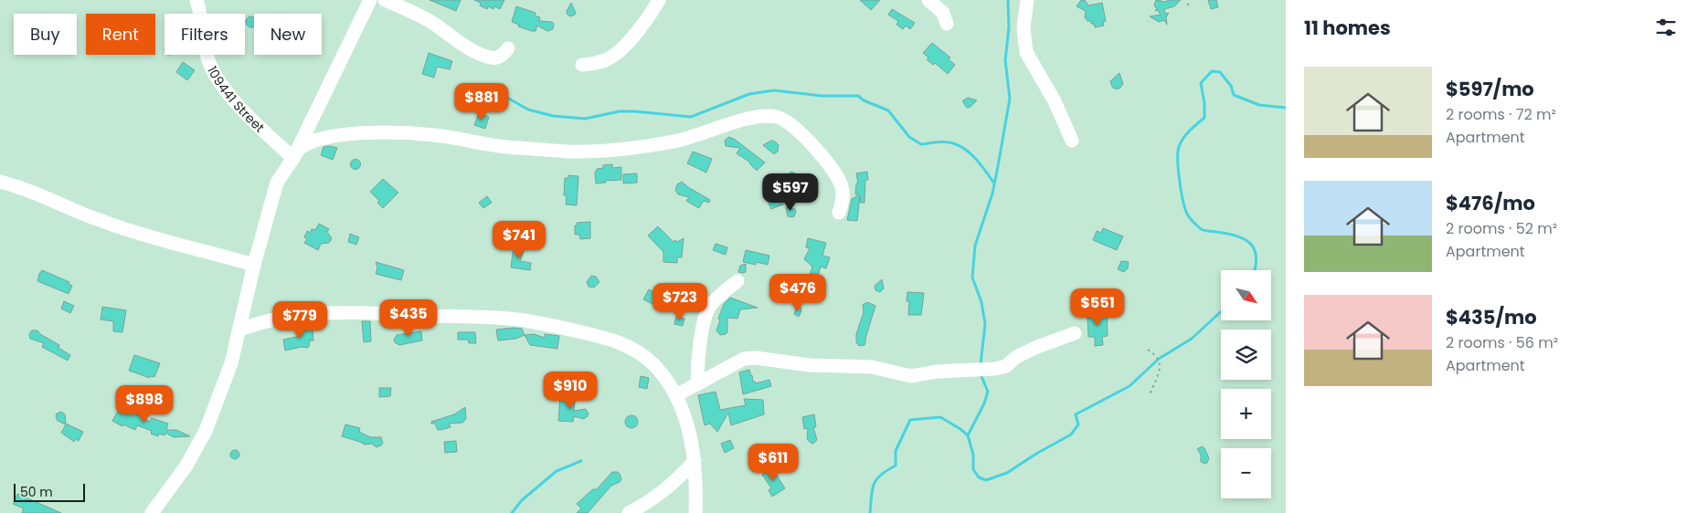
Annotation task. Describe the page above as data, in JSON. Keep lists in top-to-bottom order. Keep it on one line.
{"streets":{"street":["109441 Street"]},"scale_bar":"50 m","north":"bottom right","page":{"heading":"11 homes","chip":["Buy","Rent","Filters","New"],"list":[{"name":"$597/mo","note":"2 rooms · 72 m² · Apartment"},{"name":"$476/mo","note":"2 rooms · 52 m² · Apartment"},{"name":"$435/mo","note":"2 rooms · 56 m² · Apartment"}],"price":["$881","$597","$741","$476","$723","$551","$435","$779","$910","$898","$611"],"map_buttons":["+","−"],"scale":"50 m"}}
